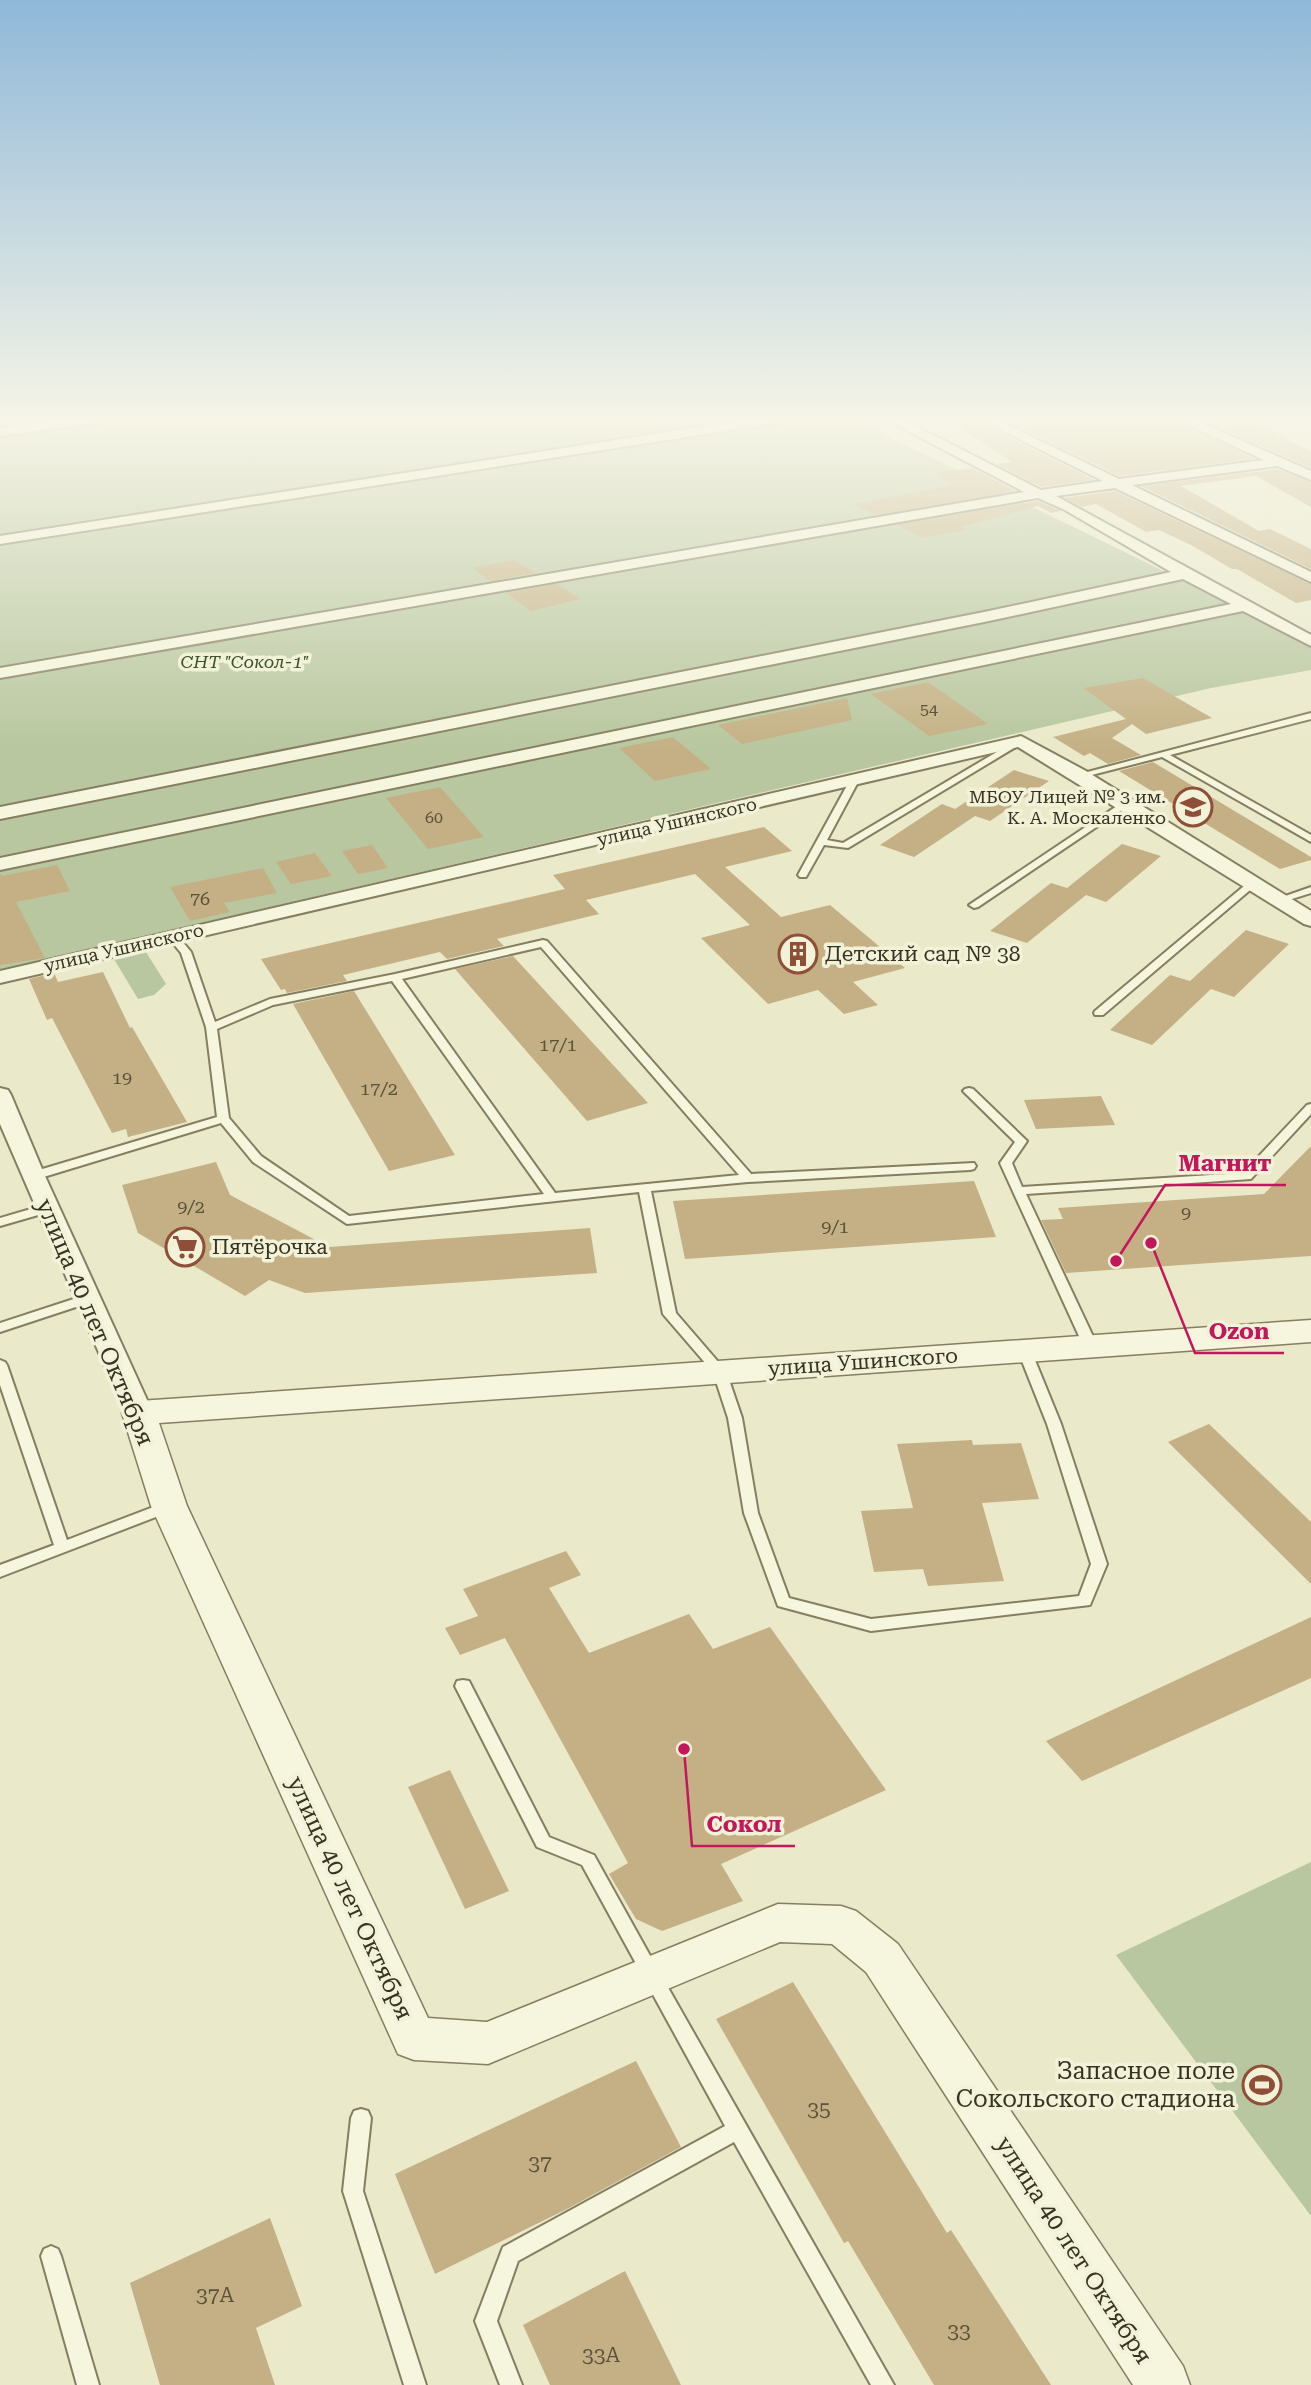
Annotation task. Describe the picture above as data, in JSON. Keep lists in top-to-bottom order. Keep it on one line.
{"streets":{"street":["улица Ушинского","улица 40 лет Октября"]},"crossings":[["улица Ушинского","улица 40 лет Октября"]],"parks":["СНТ \"Сокол-1\""],"places":{"school or university":["МБОУ Лицей № 3 им. К. А. Москаленко"],"building":["Детский сад № 38"],"other":["Ozon","Магнит","Сокол"],"supermarket":["Пятёрочка"],"sports":["Запасное поле Сокольского стадиона"]},"house_numbers":["54","60","76","17/1","19","17/2","9/2","9","9/1","35","37","37А","33","33А"]}
